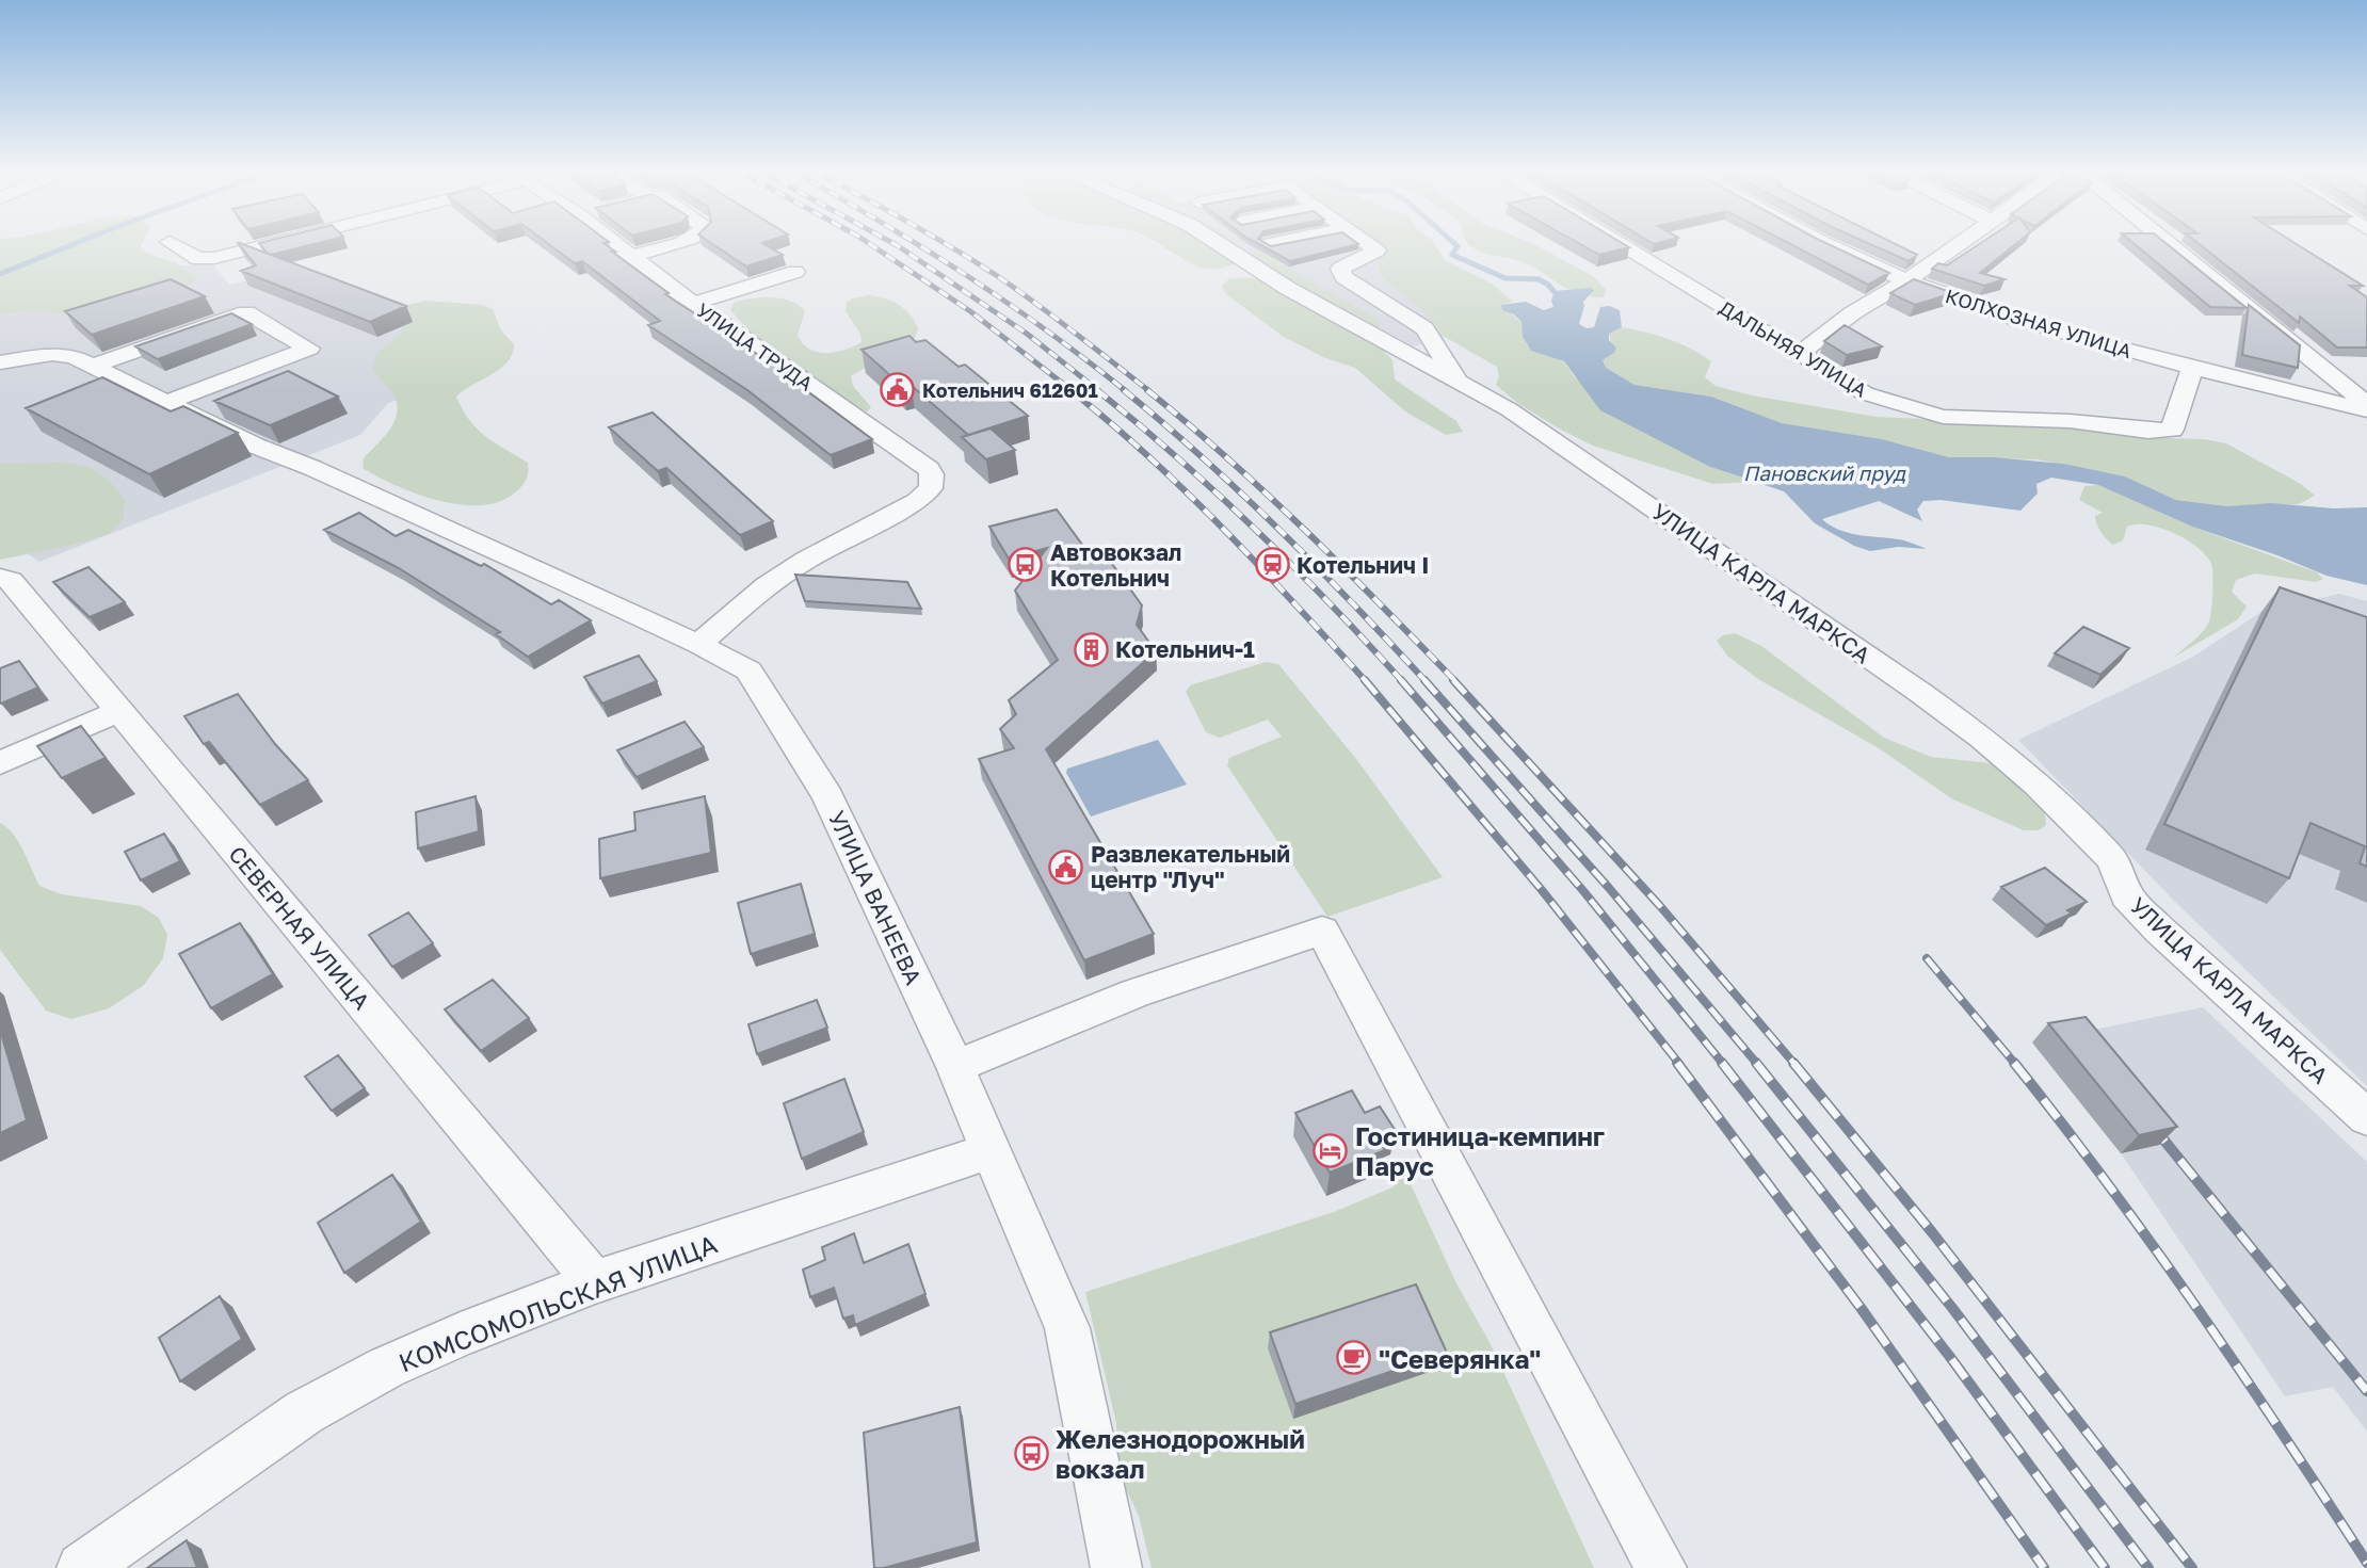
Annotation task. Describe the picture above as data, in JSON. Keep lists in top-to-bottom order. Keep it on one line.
{"streets":{"street":["КОЛХОЗНАЯ УЛИЦА","УЛИЦА ТРУДА","ДАЛЬНЯЯ УЛИЦА","УЛИЦА КАРЛА МАРКСА","УЛИЦА ВАНЕЕВА","СЕВЕРНАЯ УЛИЦА","КОМСОМОЛЬСКАЯ УЛИЦА"]},"crossings":[["КОЛХОЗНАЯ УЛИЦА","ДАЛЬНЯЯ УЛИЦА"],["УЛИЦА ТРУДА","УЛИЦА ВАНЕЕВА"],["УЛИЦА ВАНЕЕВА","КОМСОМОЛЬСКАЯ УЛИЦА"],["СЕВЕРНАЯ УЛИЦА","КОМСОМОЛЬСКАЯ УЛИЦА"]],"water":["Пановский пруд"],"places":{"public building":["Котельнич 612601","Развлекательный центр \"Луч\""],"bus stop":["Автовокзал Котельнич","Железнодорожный вокзал"],"station":["Котельнич I"],"building":["Котельнич-1"],"hotel":["Гостиница-кемпинг Парус"],"cafe":["\"Северянка\""]}}
